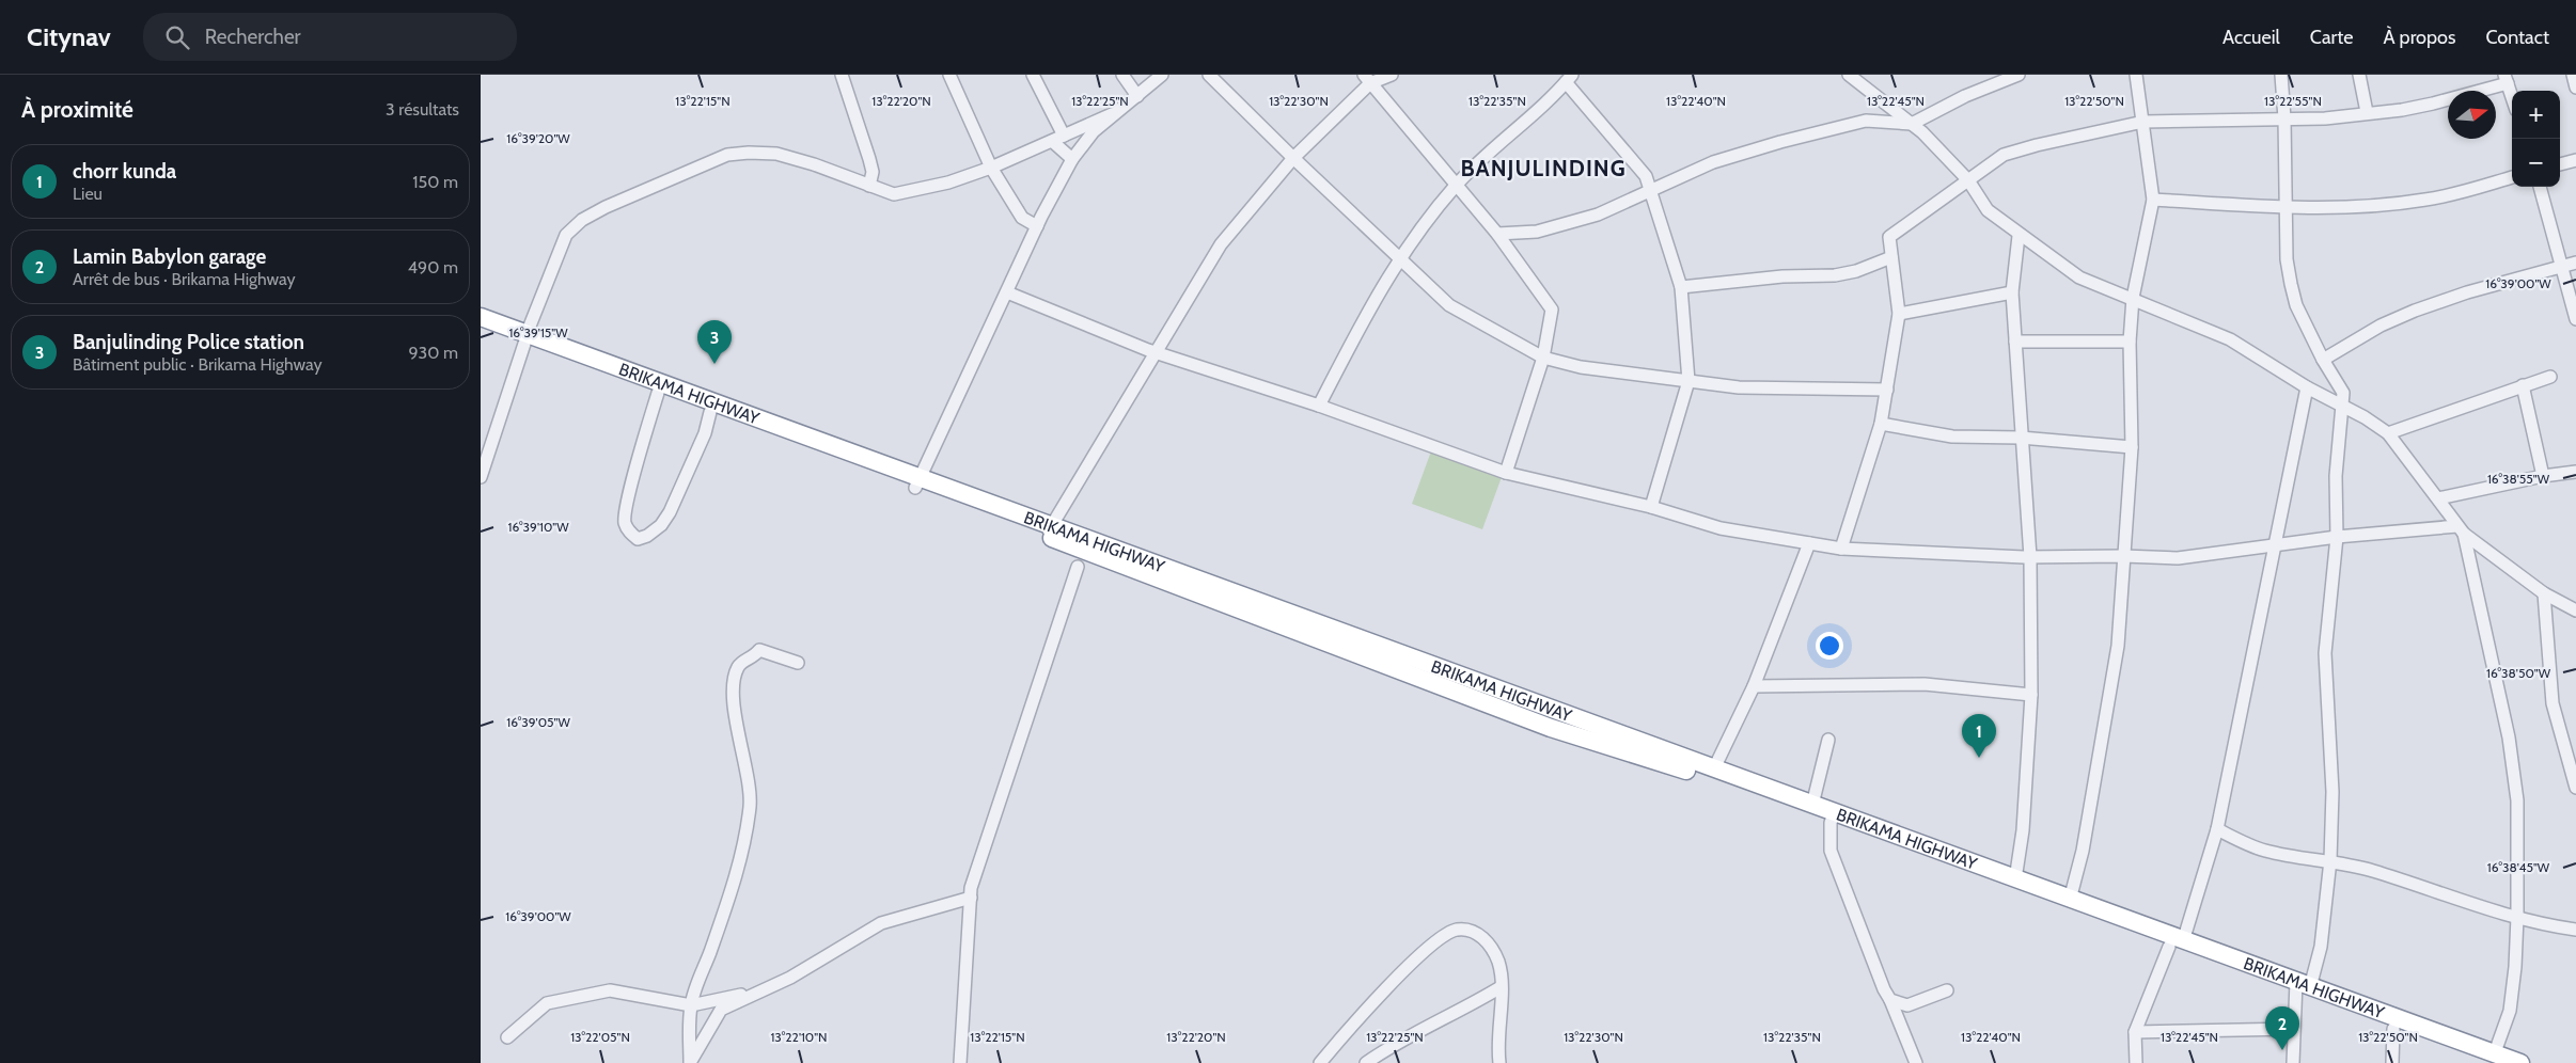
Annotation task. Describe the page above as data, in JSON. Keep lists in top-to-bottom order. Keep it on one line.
{"streets":{"highway":["BRIKAMA HIGHWAY"]},"districts":["BANJULINDING"],"north":"right","page":{"header":"Citynav","search":"Rechercher","nav":["Accueil","Carte","À propos","Contact"],"heading":["À proximité","3 résultats"],"map_buttons":["+","−"],"list":[{"mark":"1","name":"chorr kunda","note":"Lieu","value":"150 m"},{"mark":"2","name":"Lamin Babylon garage","note":"Arrêt de bus · Brikama Highway","value":"490 m"},{"mark":"3","name":"Banjulinding Police station","note":"Bâtiment public · Brikama Highway","value":"930 m"}],"pins":["3","1","2"]},"coordinates":["13°22'15\"N","13°22'20\"N","13°22'25\"N","13°22'30\"N","13°22'35\"N","13°22'40\"N","13°22'45\"N","13°22'50\"N","13°22'55\"N","16°39'20\"W","16°39'00\"W","16°39'15\"W","16°38'55\"W","16°39'10\"W","16°38'50\"W","16°39'05\"W","16°38'45\"W","13°22'05\"N","13°22'10\"N"]}
